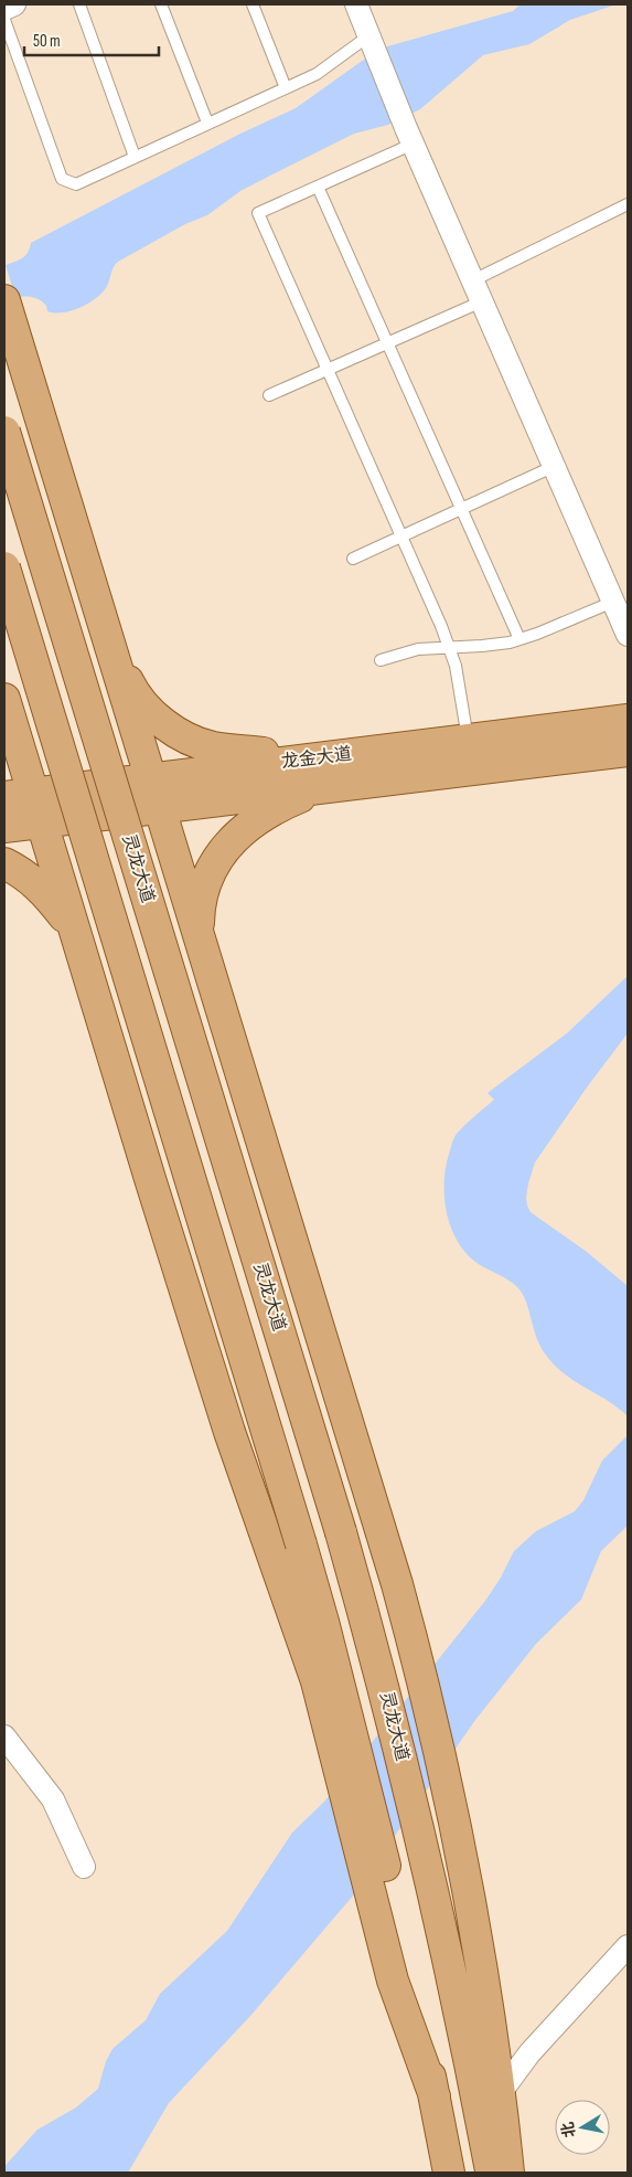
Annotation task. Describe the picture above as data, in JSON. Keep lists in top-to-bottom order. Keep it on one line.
{"streets":{"main road":["龙金大道","灵龙大道"]},"scale_bar":"50 m","north":"left"}
